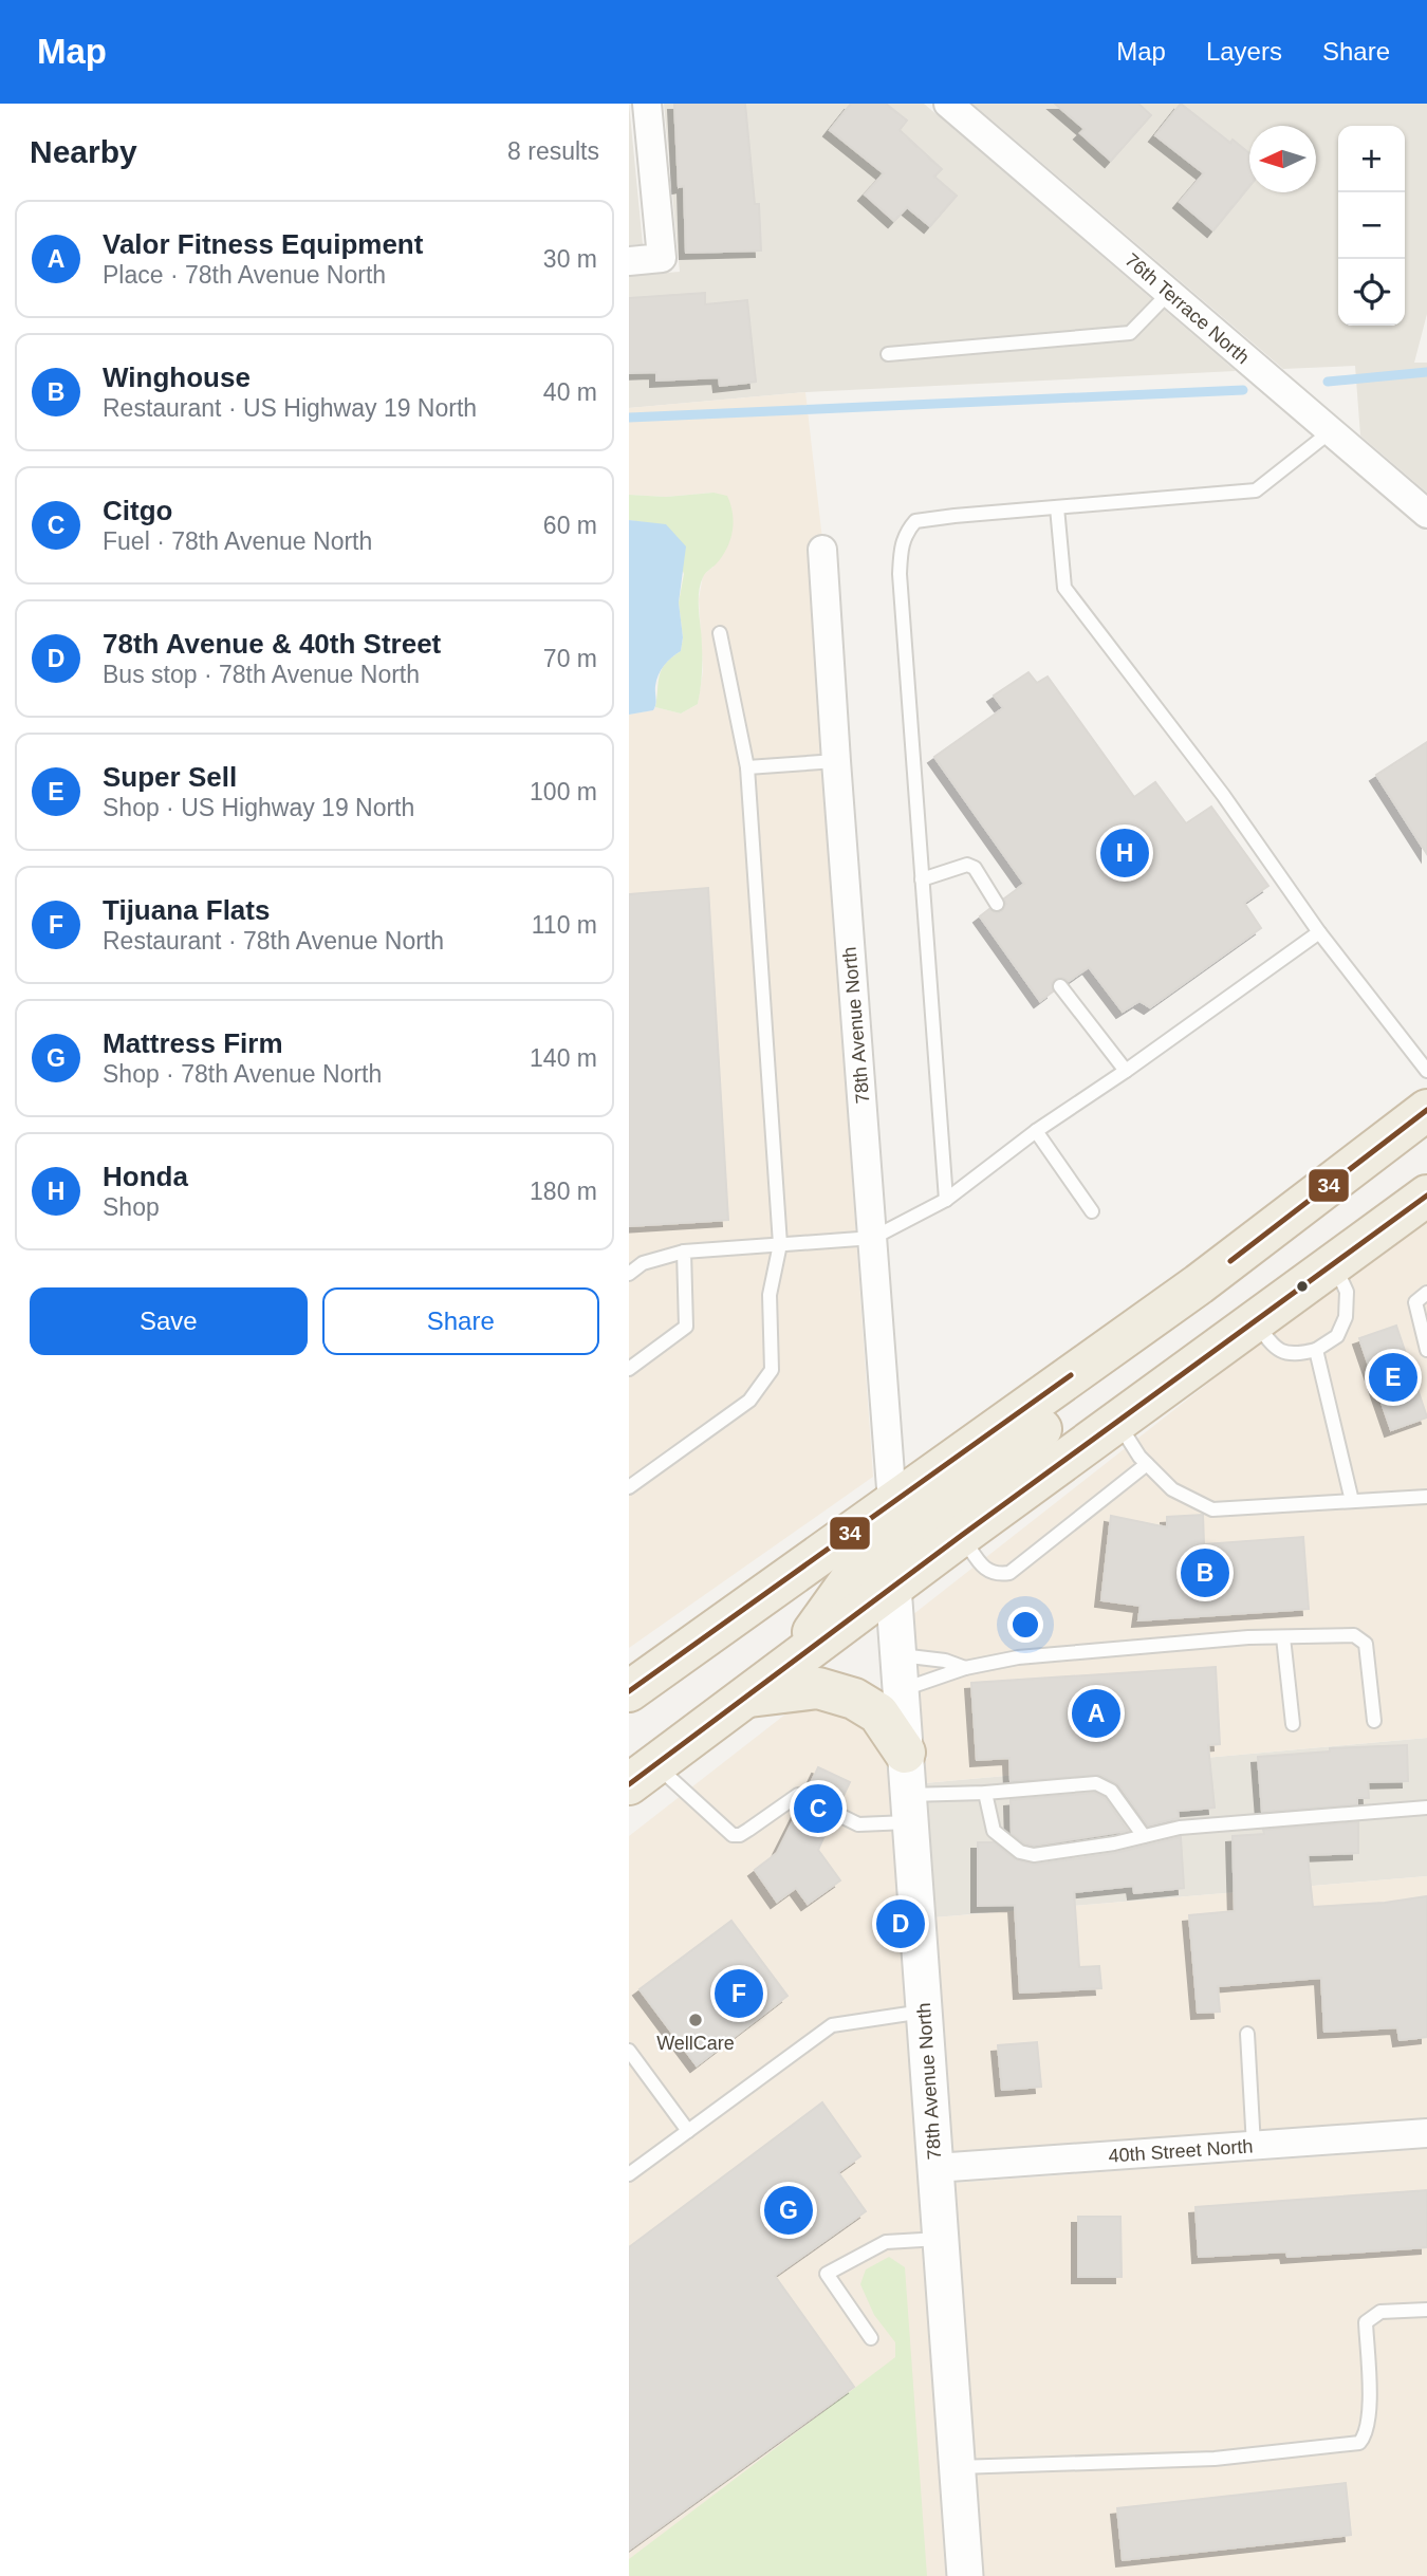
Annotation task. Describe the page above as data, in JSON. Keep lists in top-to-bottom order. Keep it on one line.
{"streets":{"street":["76th Terrace North","78th Avenue North","40th Street North"]},"crossings":[["78th Avenue North","40th Street North"]],"places":["WellCare"],"lines":["transit line 34"],"north":"left","page":{"header":"Map","nav":["Map","Layers","Share"],"heading":["Nearby","8 results"],"map_buttons":["+","−"],"list":[{"mark":"A","name":"Valor Fitness Equipment","note":"Place · 78th Avenue North","value":"30 m"},{"mark":"B","name":"Winghouse","note":"Restaurant · US Highway 19 North","value":"40 m"},{"mark":"C","name":"Citgo","note":"Fuel · 78th Avenue North","value":"60 m"},{"mark":"D","name":"78th Avenue & 40th Street","note":"Bus stop · 78th Avenue North","value":"70 m"},{"mark":"E","name":"Super Sell","note":"Shop · US Highway 19 North","value":"100 m"},{"mark":"F","name":"Tijuana Flats","note":"Restaurant · 78th Avenue North","value":"110 m"},{"mark":"G","name":"Mattress Firm","note":"Shop · 78th Avenue North","value":"140 m"},{"mark":"H","name":"Honda","note":"Shop","value":"180 m"}],"pins":["H","E","B","A","C","D","F","G"],"buttons":["Save","Share"]}}
